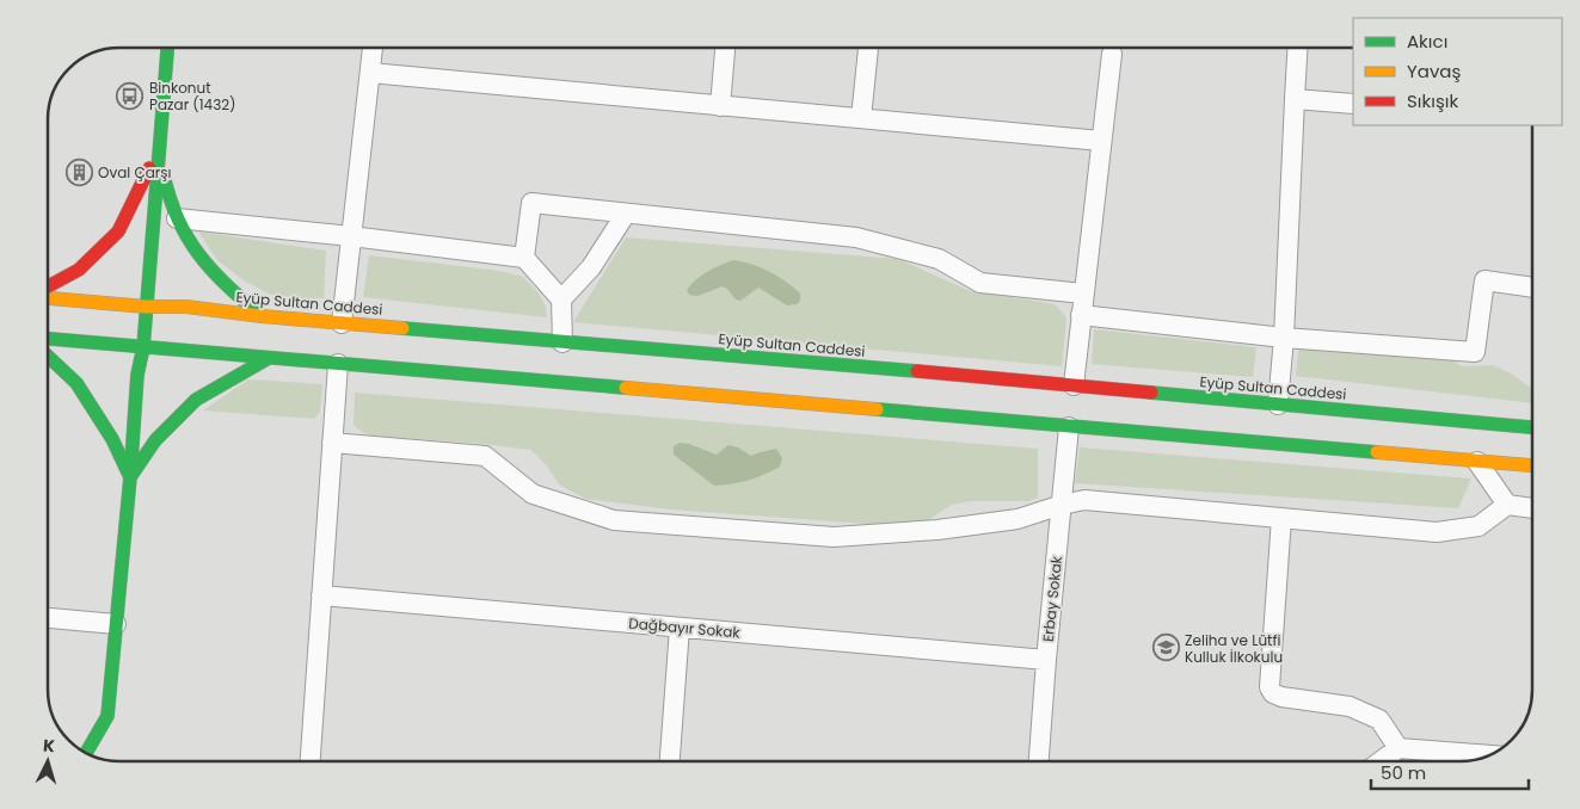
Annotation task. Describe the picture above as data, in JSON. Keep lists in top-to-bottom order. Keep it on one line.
{"streets":{"main road":["Eyüp Sultan Caddesi"],"street":["Erbay Sokak","Dağbayır Sokak"]},"crossings":[["Erbay Sokak","Dağbayır Sokak"]],"places":{"bus stop":["Binkonut Pazar (1432)"],"building":["Oval Çarşı"],"school or university":["Zeliha ve Lütfi Kulluk İlkokulu"]},"legend":["Akıcı","Yavaş","Sıkışık"],"scale_bar":"50 m","north":"top"}
